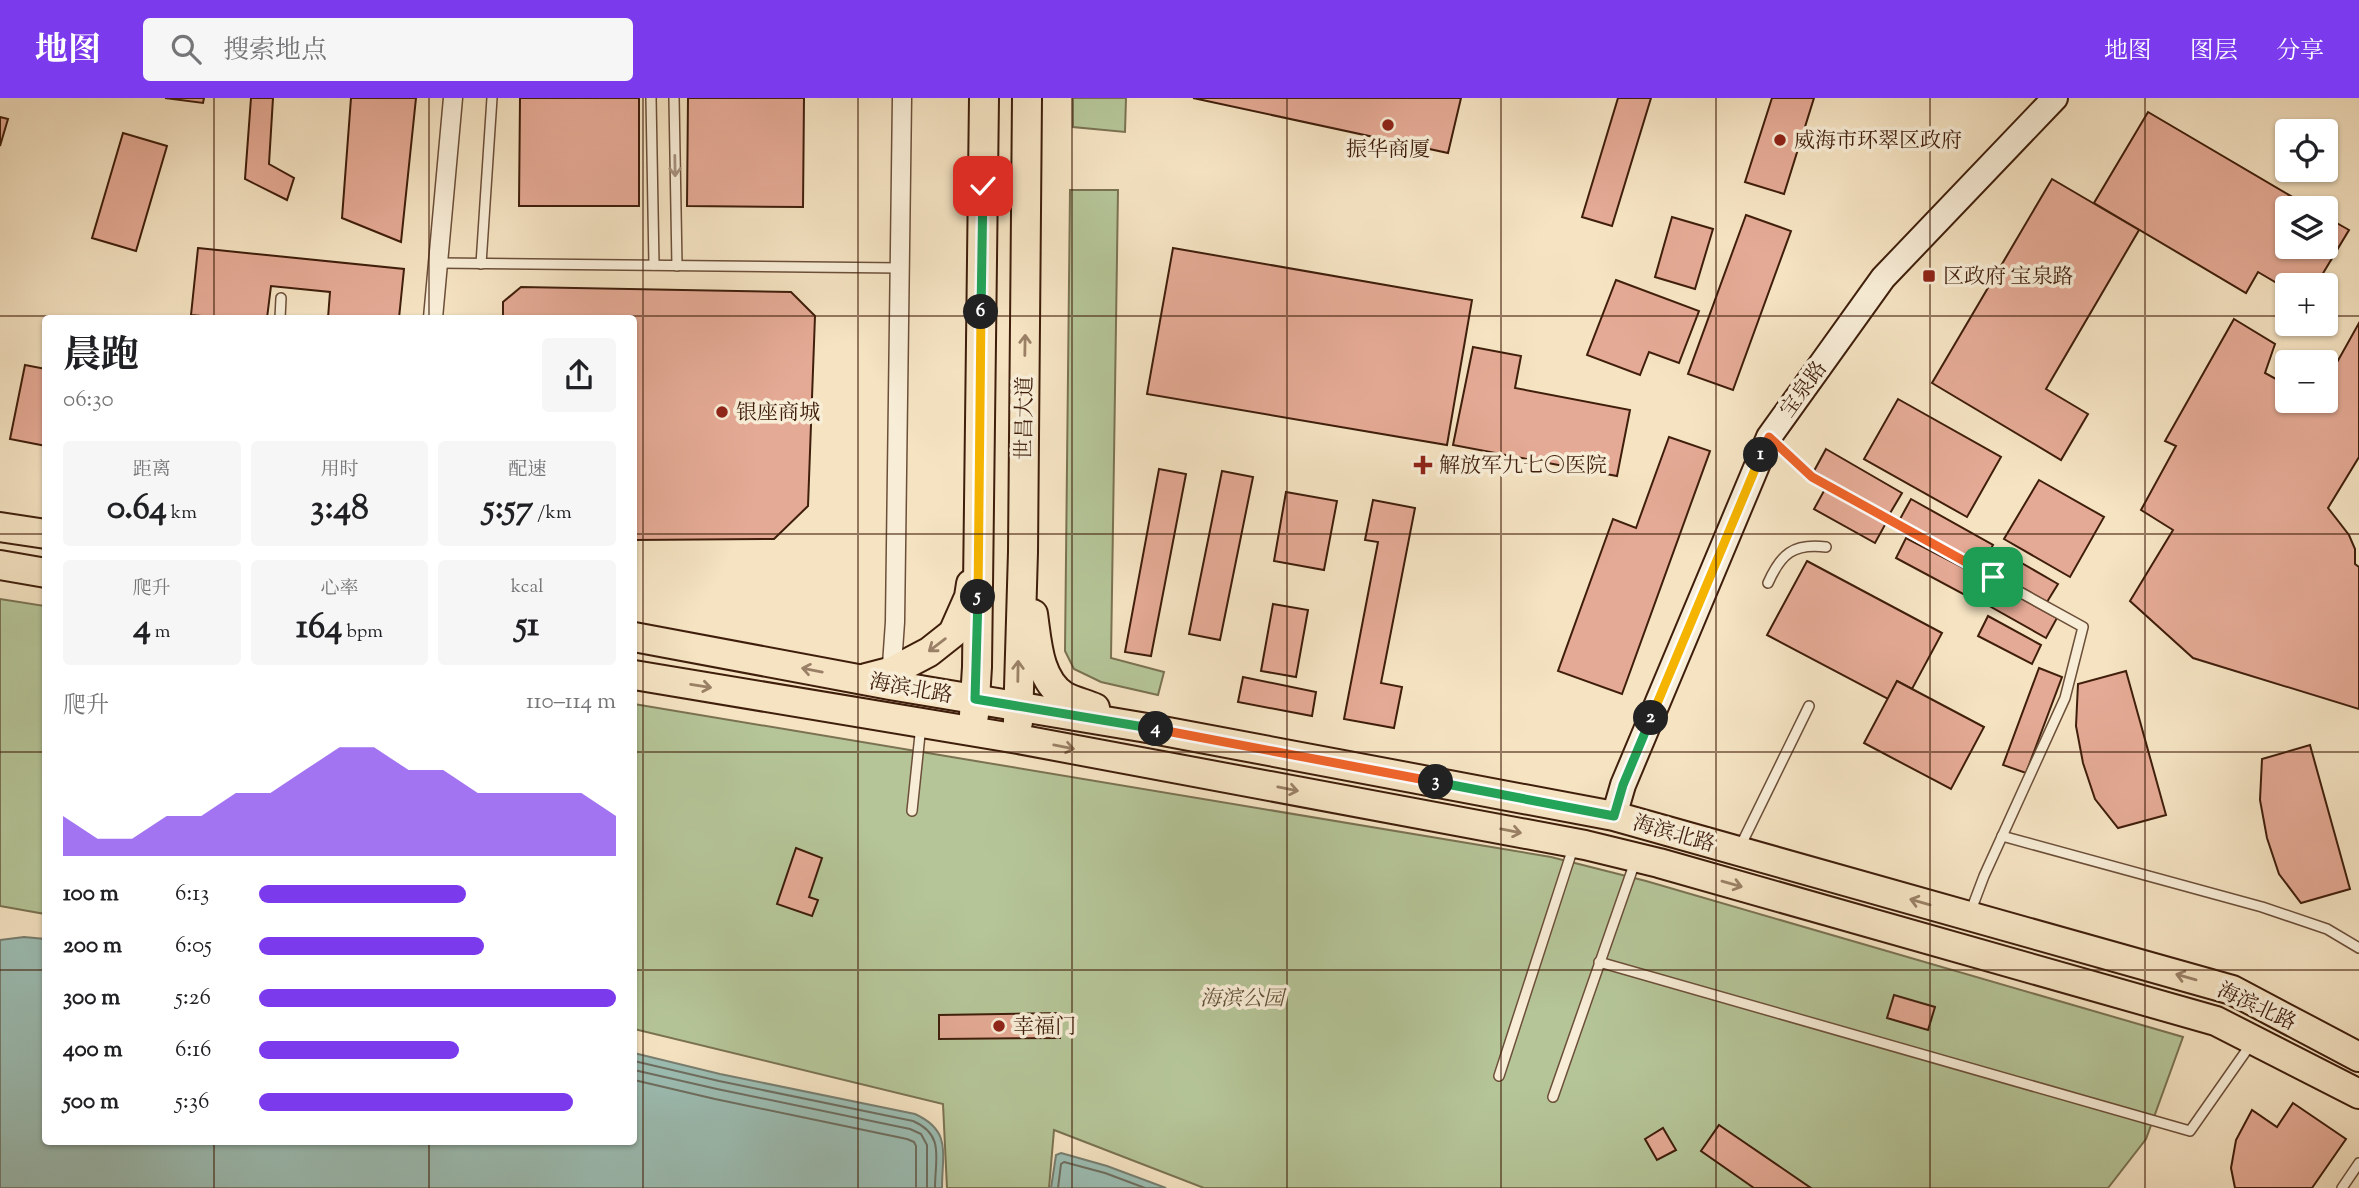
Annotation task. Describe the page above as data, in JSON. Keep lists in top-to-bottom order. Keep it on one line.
{"streets":{"main road":["世昌大道","海滨北路"],"street":["宝泉路"]},"crossings":[["宝泉路","海滨北路"],["世昌大道","海滨北路"]],"parks":["海滨公园"],"places":{"other":["振华商厦","威海市环翠区政府","银座商城","幸福门"],"transit":["区政府 宝泉路"],"health":["解放军九七〇医院"]},"page":{"header":"地图","search":"搜索地点","nav":["地图","图层","分享"],"map_buttons":["+","−"],"pins":["6","1","5","2","4","3"],"heading":["晨跑","06:30"],"stats":[["距离","0.64 km"],["用时","3:48"],["配速","5:57 /km"],["爬升","4 m"],["心率","164 bpm"],["kcal","51"]],"chart":["爬升","110–114 m"],"list":[{"name":"100 m","note":"6:13"},{"name":"200 m","note":"6:05"},{"name":"300 m","note":"5:26"},{"name":"400 m","note":"6:16"},{"name":"500 m","note":"5:36"}]}}
